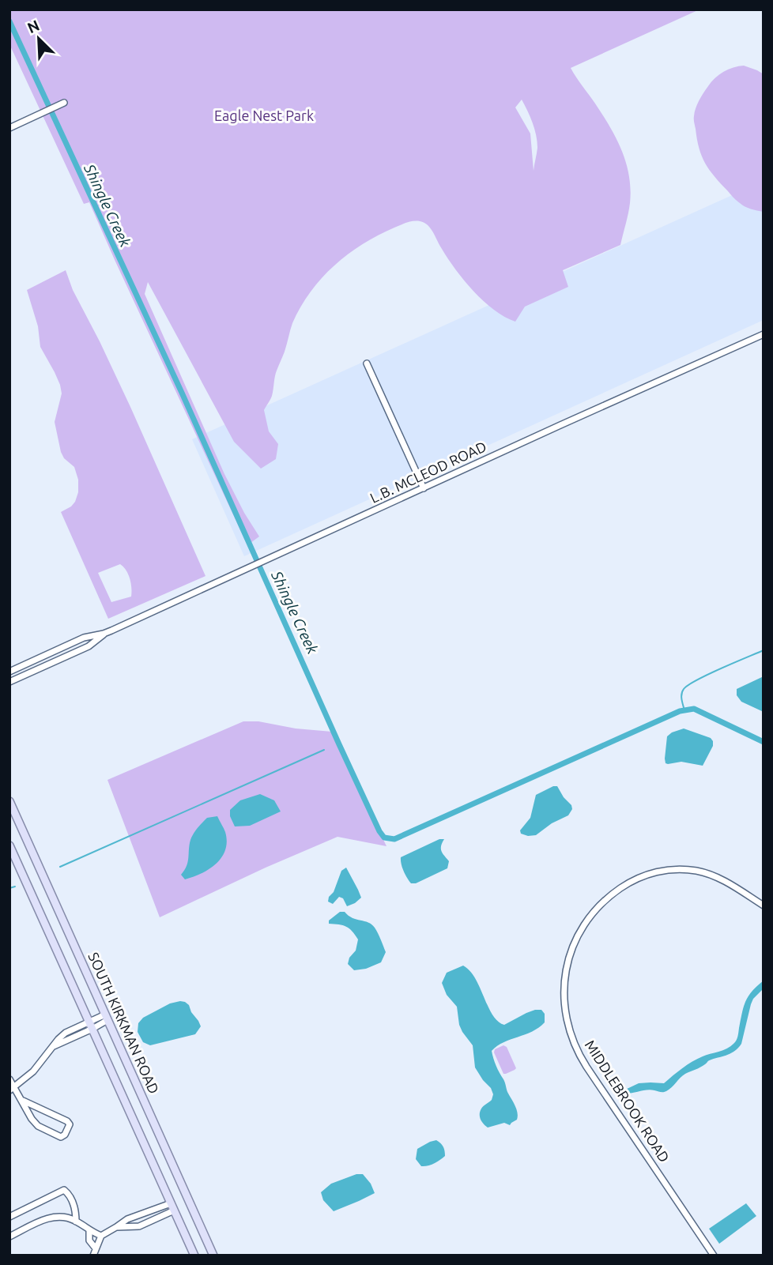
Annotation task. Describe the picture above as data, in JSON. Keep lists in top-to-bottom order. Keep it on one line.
{"streets":{"main road":["SOUTH KIRKMAN ROAD"],"street":["L.B. MCLEOD ROAD","MIDDLEBROOK ROAD"]},"water":["Shingle Creek"],"parks":["Eagle Nest Park"],"north":"top left"}
